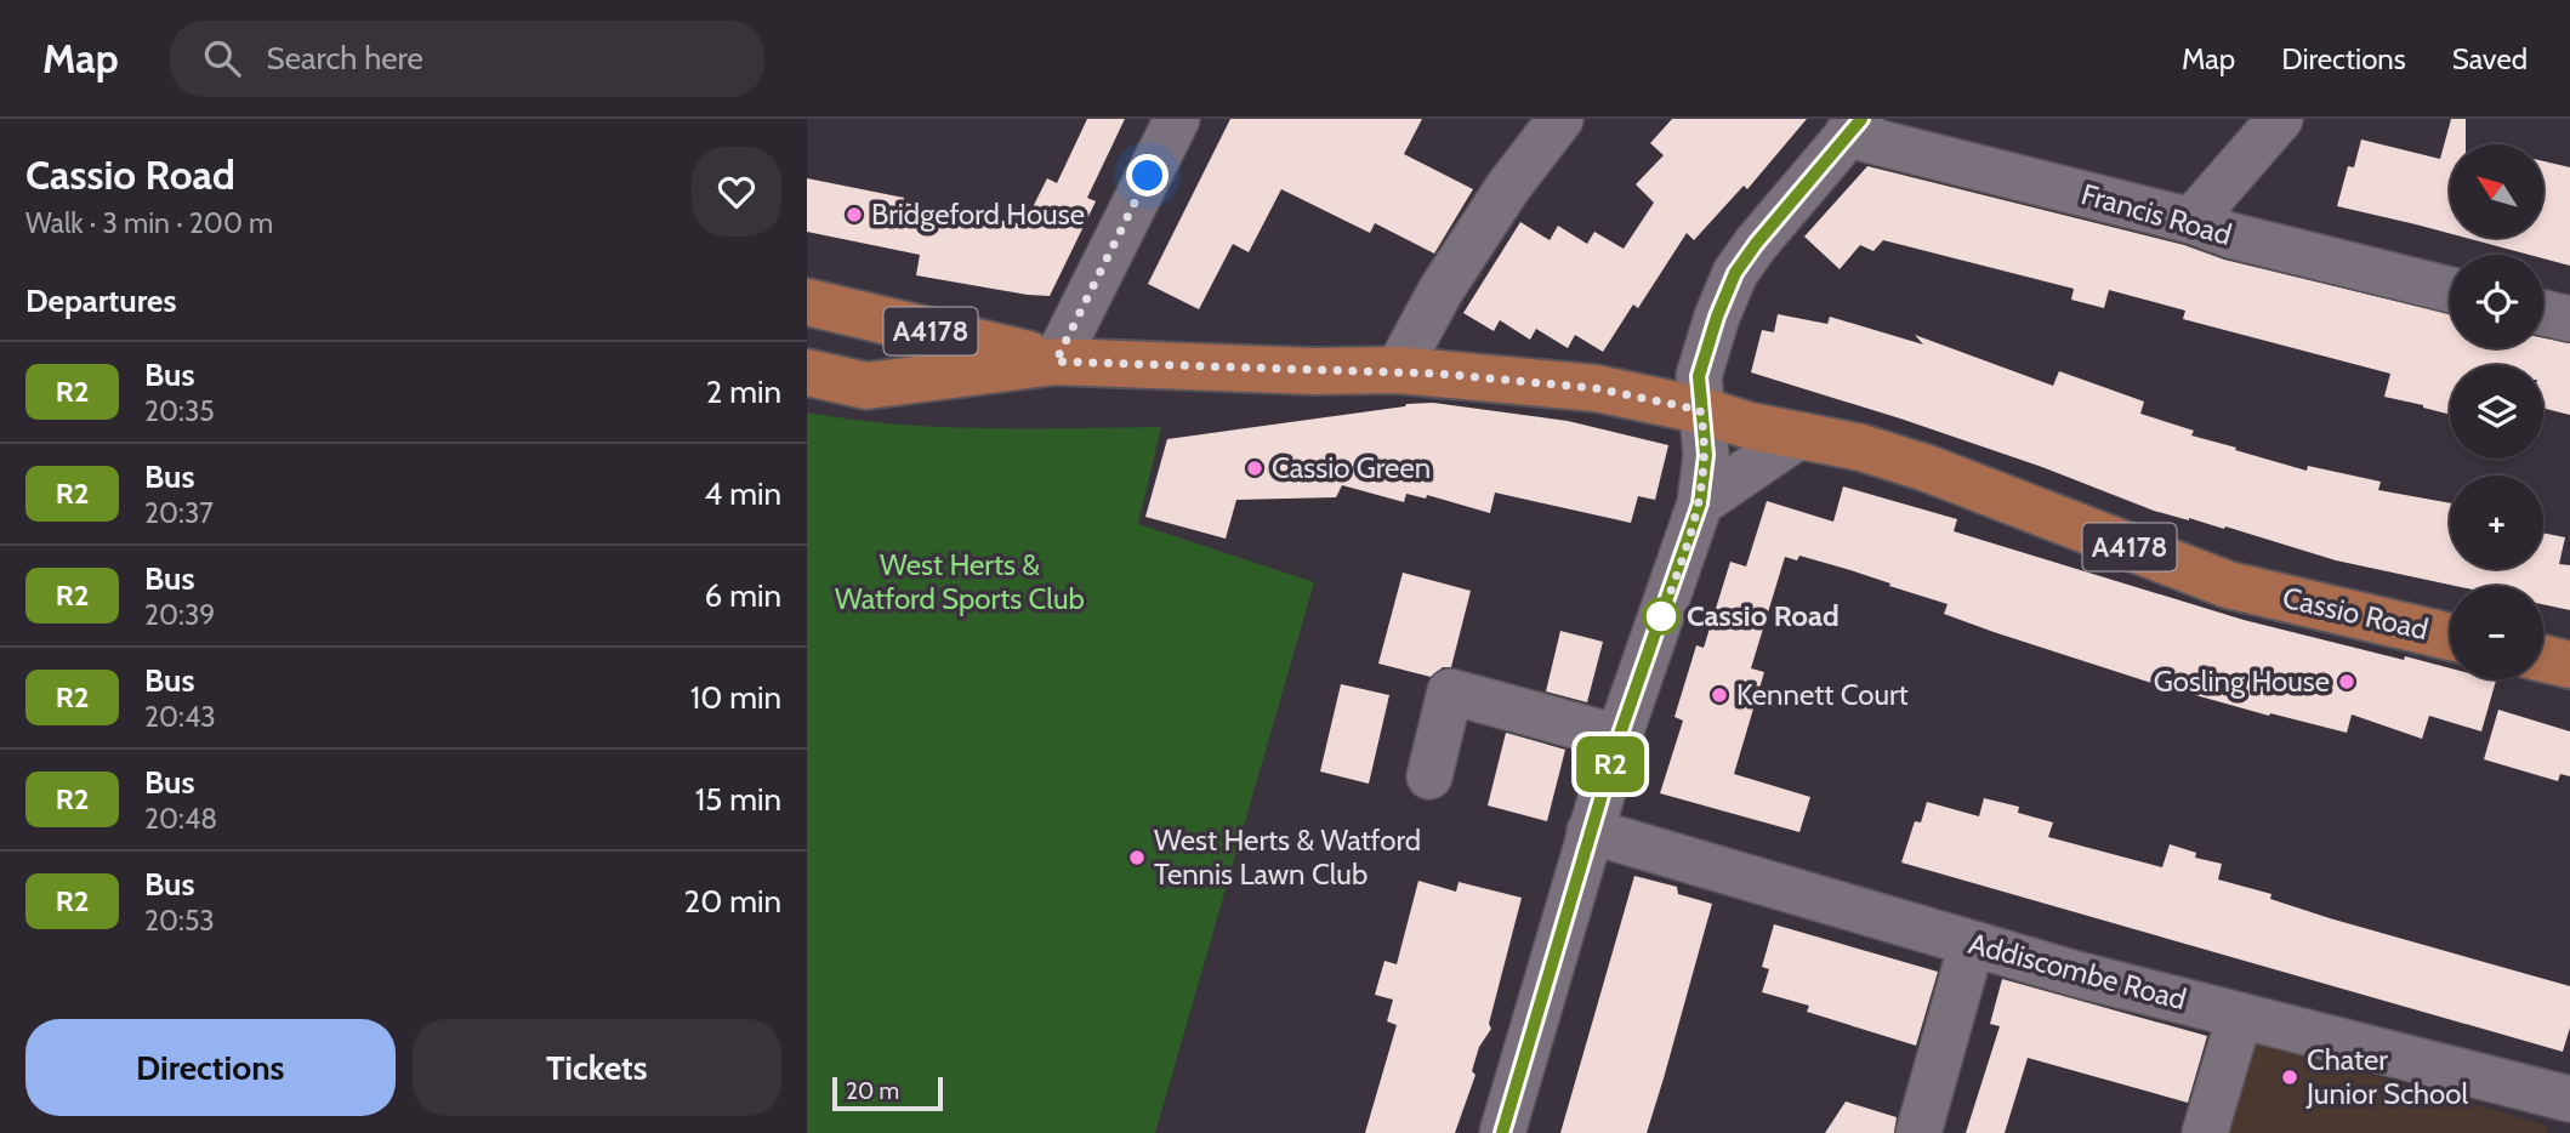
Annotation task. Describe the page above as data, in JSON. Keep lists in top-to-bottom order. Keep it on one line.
{"streets":{"main road":["A4178","Cassio Road"],"street":["Francis Road","Addiscombe Road"]},"parks":["West Herts & Watford Sports Club"],"places":["Bridgeford House","Cassio Green","Cassio Road","Gosling House","Kennett Court","West Herts & Watford Tennis Lawn Club","Chater Junior School"],"lines":["bus line R2"],"scale_bar":"20 m","north":"top left","page":{"header":"Map","search":"Search here","nav":["Map","Directions","Saved"],"heading":[["Cassio Road","Walk · 3 min · 200 m"],"Departures"],"on_map":"R2","map_buttons":["+","−"],"list":[{"mark":"R2","name":"Bus","note":"20:35","value":"2 min"},{"mark":"R2","name":"Bus","note":"20:37","value":"4 min"},{"mark":"R2","name":"Bus","note":"20:39","value":"6 min"},{"mark":"R2","name":"Bus","note":"20:43","value":"10 min"},{"mark":"R2","name":"Bus","note":"20:48","value":"15 min"},{"mark":"R2","name":"Bus","note":"20:53","value":"20 min"}],"buttons":["Directions","Tickets"],"scale":"20 m"}}
